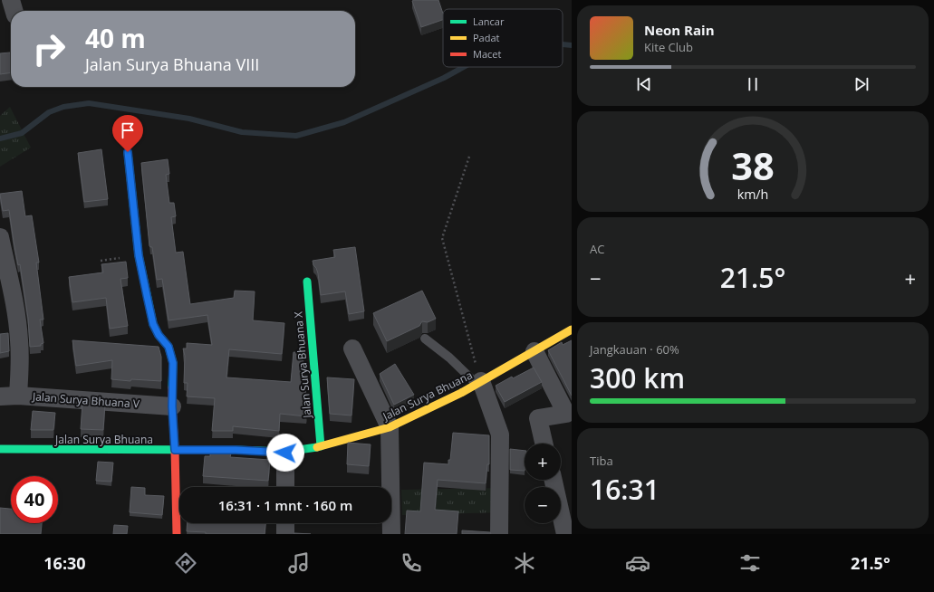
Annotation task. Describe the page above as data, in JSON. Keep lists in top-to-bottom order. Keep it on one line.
{"streets":{"street":["Jalan Surya Bhuana X","Jalan Surya Bhuana","Jalan Surya Bhuana V"]},"crossings":[["Jalan Surya Bhuana X","Jalan Surya Bhuana"]],"legend":["Lancar","Padat","Macet"],"page":{"turn":["40 m","Jalan Surya Bhuana VIII"],"song":["Neon Rain","Kite Club"],"tile":["AC",["Jangkauan · 60%","300 km"],["Tiba","16:31"]],"heat":["−","21.5°","+"],"map_buttons":["+","−"],"limit":"40","trip":"16:31 · 1 mnt · 160 m","tabs":["16:30","21.5°"],"gauge":["38","km/h"]}}
